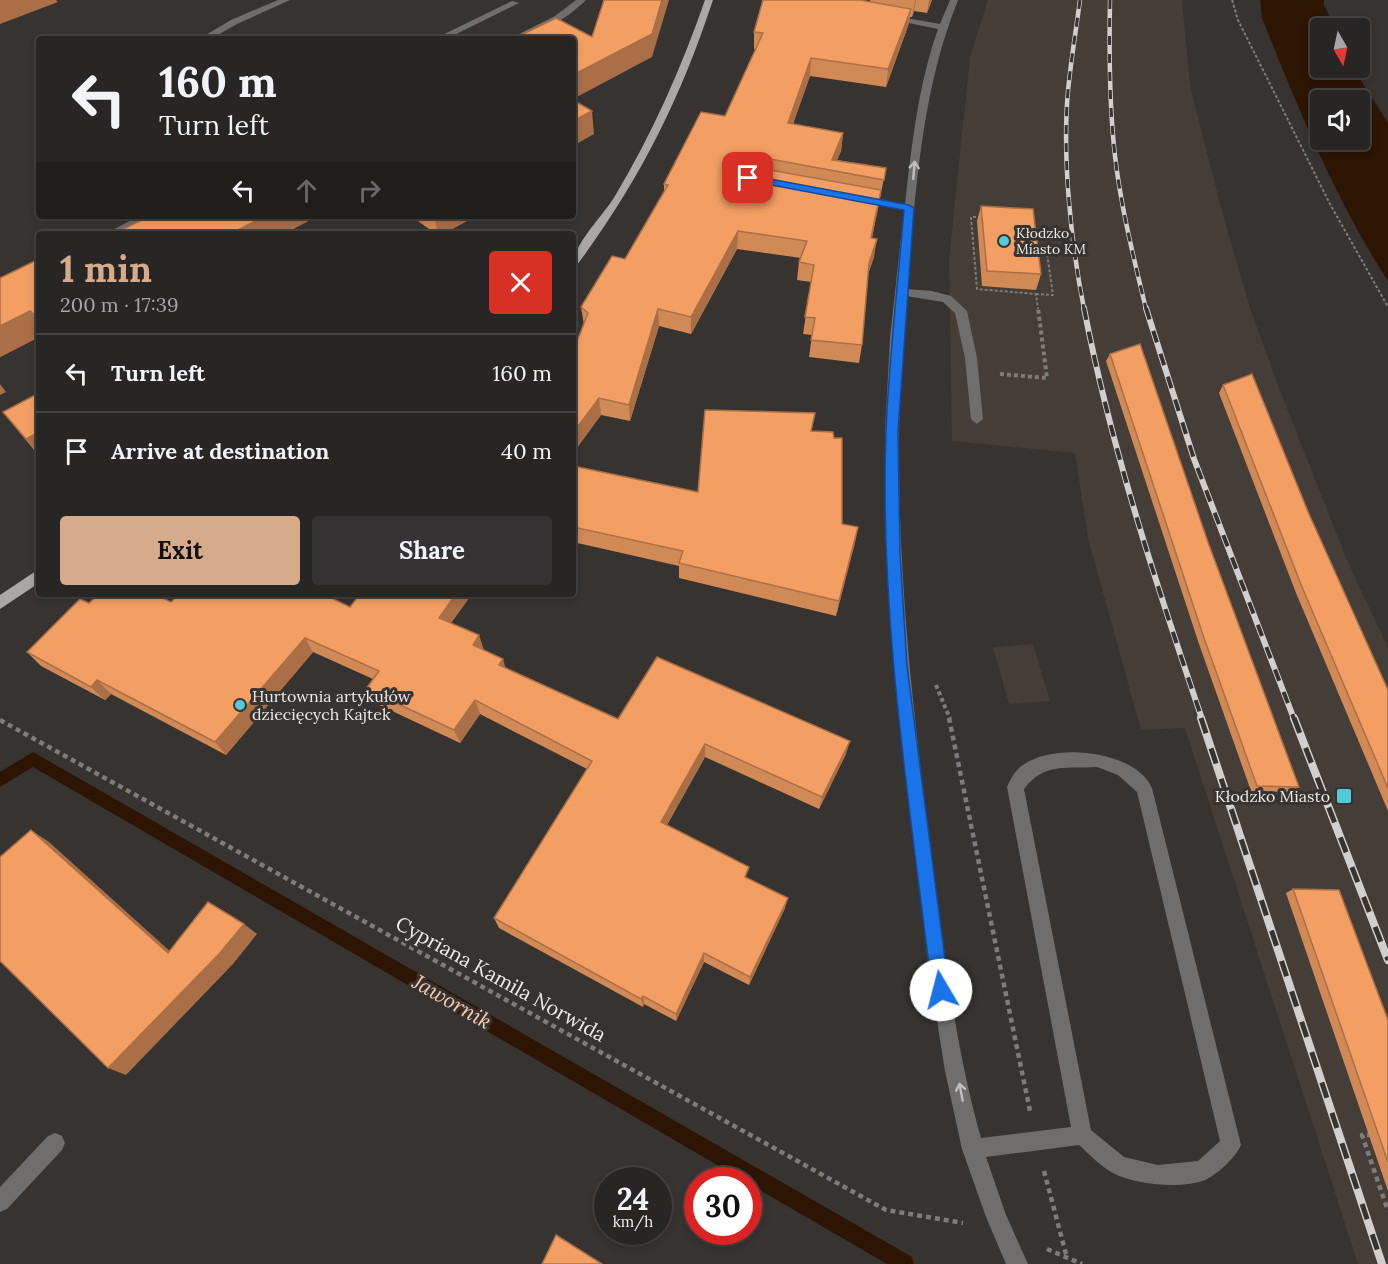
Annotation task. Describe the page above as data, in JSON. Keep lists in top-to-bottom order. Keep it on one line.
{"streets":{"path":["Cypriana Kamila Norwida"]},"water":["Jawornik"],"places":{"other":["Kłodzko Miasto KM","Hurtownia artykułów dziecięcych Kajtek"],"transit":["Kłodzko Miasto"]},"north":"bottom","page":{"turn":["160 m","Turn left"],"heading":["1 min","200 m · 17:39"],"list":[{"name":"Turn left","value":"160 m"},{"name":"Arrive at destination","value":"40 m"}],"buttons":["Exit","Share"],"speed":"24 km/h","limit":"30"}}
